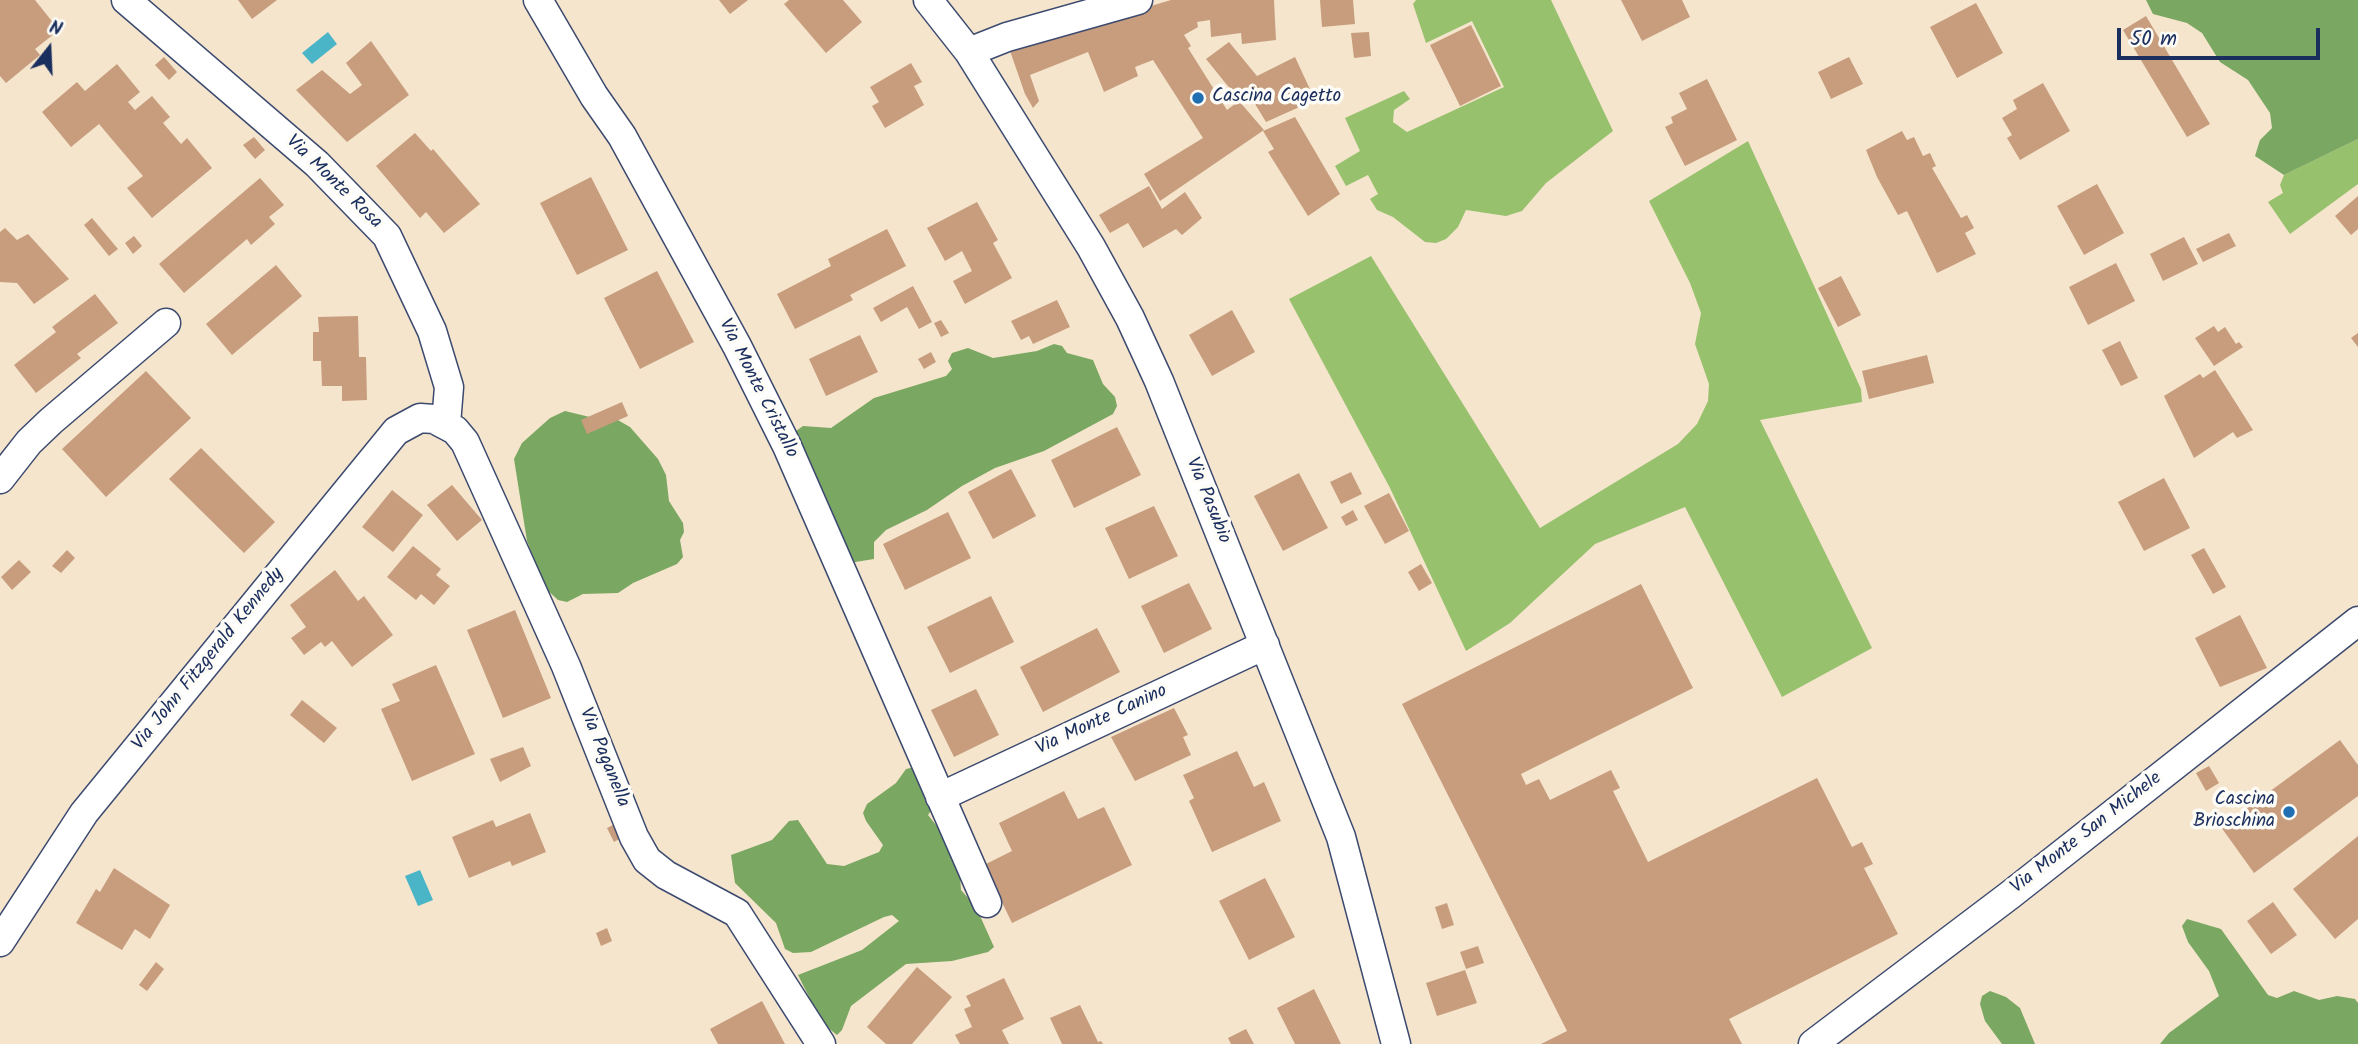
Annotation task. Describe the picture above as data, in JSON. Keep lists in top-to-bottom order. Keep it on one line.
{"streets":{"street":["Via Monte Rosa","Via Monte Cristallo","Via Pasubio","Via John Fitzgerald Kennedy","Via Monte Canino","Via Paganella","Via Monte San Michele"]},"crossings":[["Via Monte Rosa","Via John Fitzgerald Kennedy"],["Via Monte Rosa","Via Paganella"],["Via Monte Cristallo","Via Monte Canino"],["Via Pasubio","Via Monte Canino"],["Via John Fitzgerald Kennedy","Via Paganella"]],"places":["Cascina Cagetto","Cascina Brioschina"],"scale_bar":"50 m","north":"top"}
